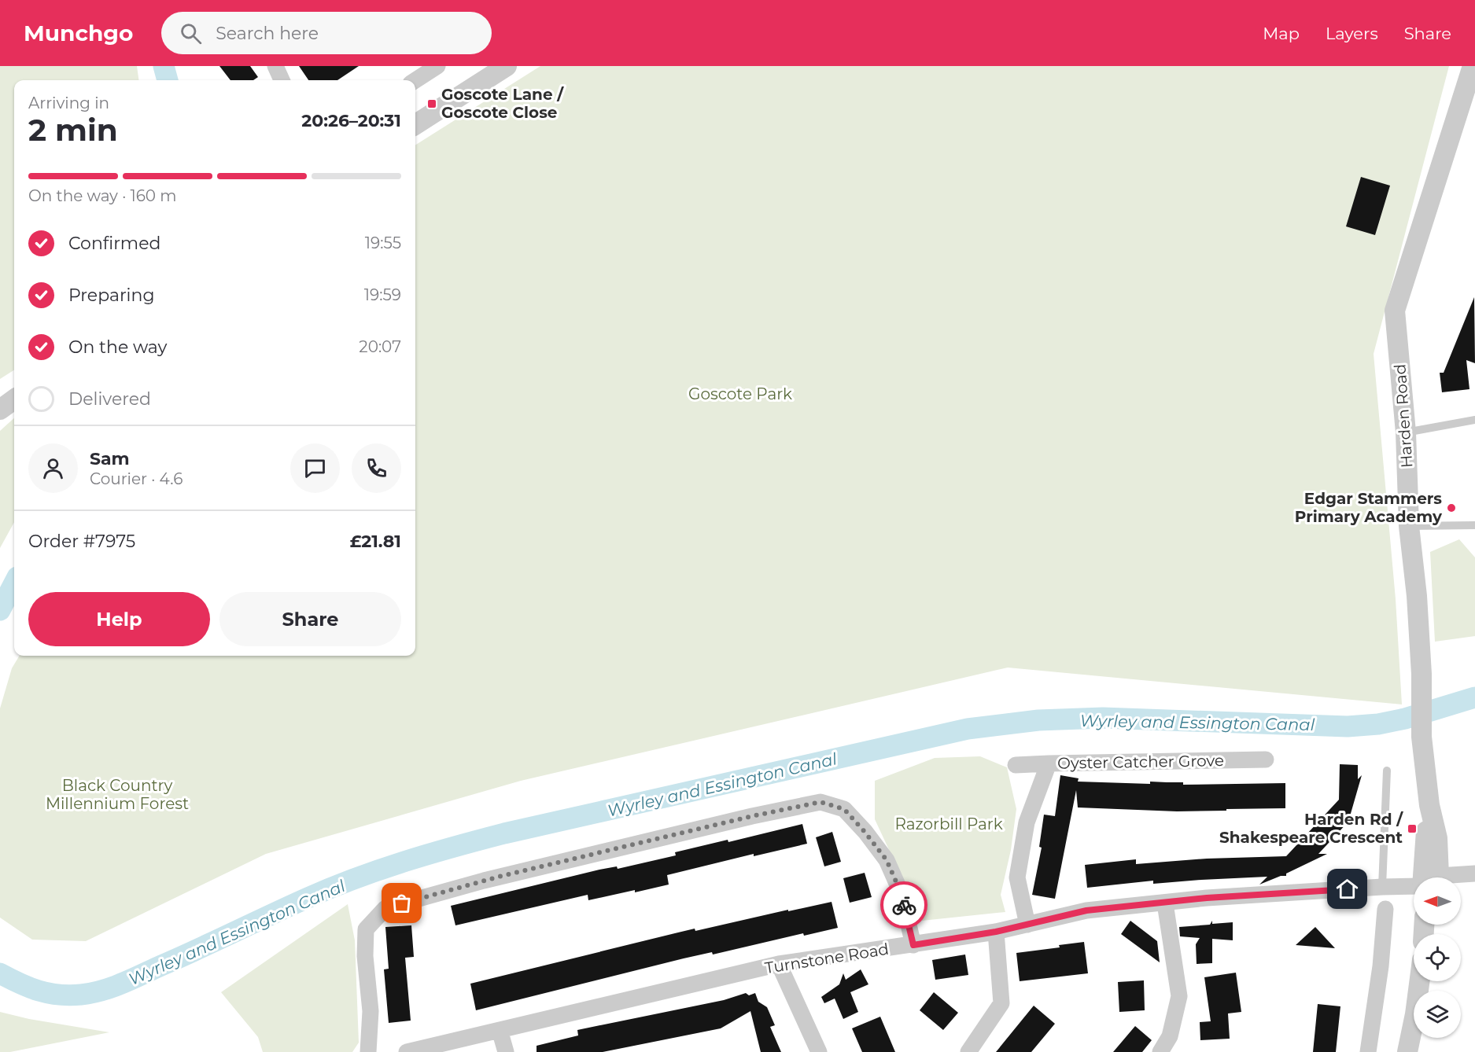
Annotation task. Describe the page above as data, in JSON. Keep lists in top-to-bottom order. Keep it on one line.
{"streets":{"street":["Harden Road","Oyster Catcher Grove","Turnstone Road"]},"water":["Wyrley and Essington Canal"],"parks":["Goscote Park","Black Country Millennium Forest","Razorbill Park"],"places":{"transit":["Goscote Lane / Goscote Close","Harden Rd / Shakespeare Crescent"],"other":["Edgar Stammers Primary Academy"]},"north":"left","page":{"header":"Munchgo","search":"Search here","nav":["Map","Layers","Share"],"heading":["2 min","Arriving in","20:26–20:31"],"panel":["Sam","Courier · 4.6","Order #7975","£21.81"],"bar":"On the way · 160 m","list":[["Confirmed","19:55"],["Preparing","19:59"],["On the way","20:07"],"Delivered"],"buttons":["Help","Share"]}}
